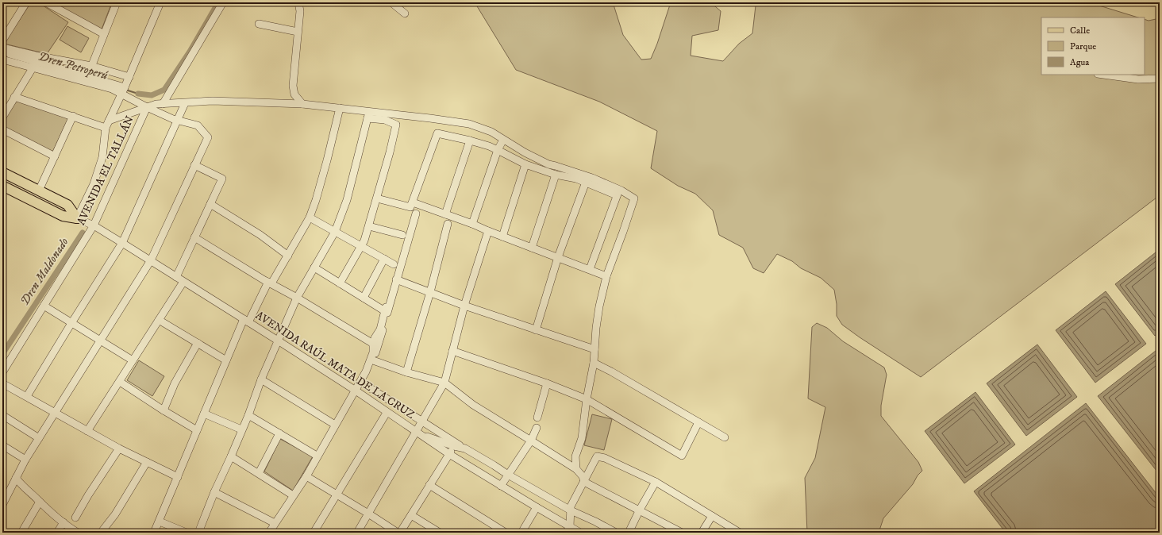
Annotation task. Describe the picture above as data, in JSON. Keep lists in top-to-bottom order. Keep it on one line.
{"streets":{"main road":["AVENIDA RAÚL MATA DE LA CRUZ"],"street":["AVENIDA EL TALLÁN"]},"crossings":[["AVENIDA EL TALLÁN","AVENIDA RAÚL MATA DE LA CRUZ"]],"water":["Dren Petroperú","Dren Maldonado"],"legend":["Calle","Parque","Agua"]}
